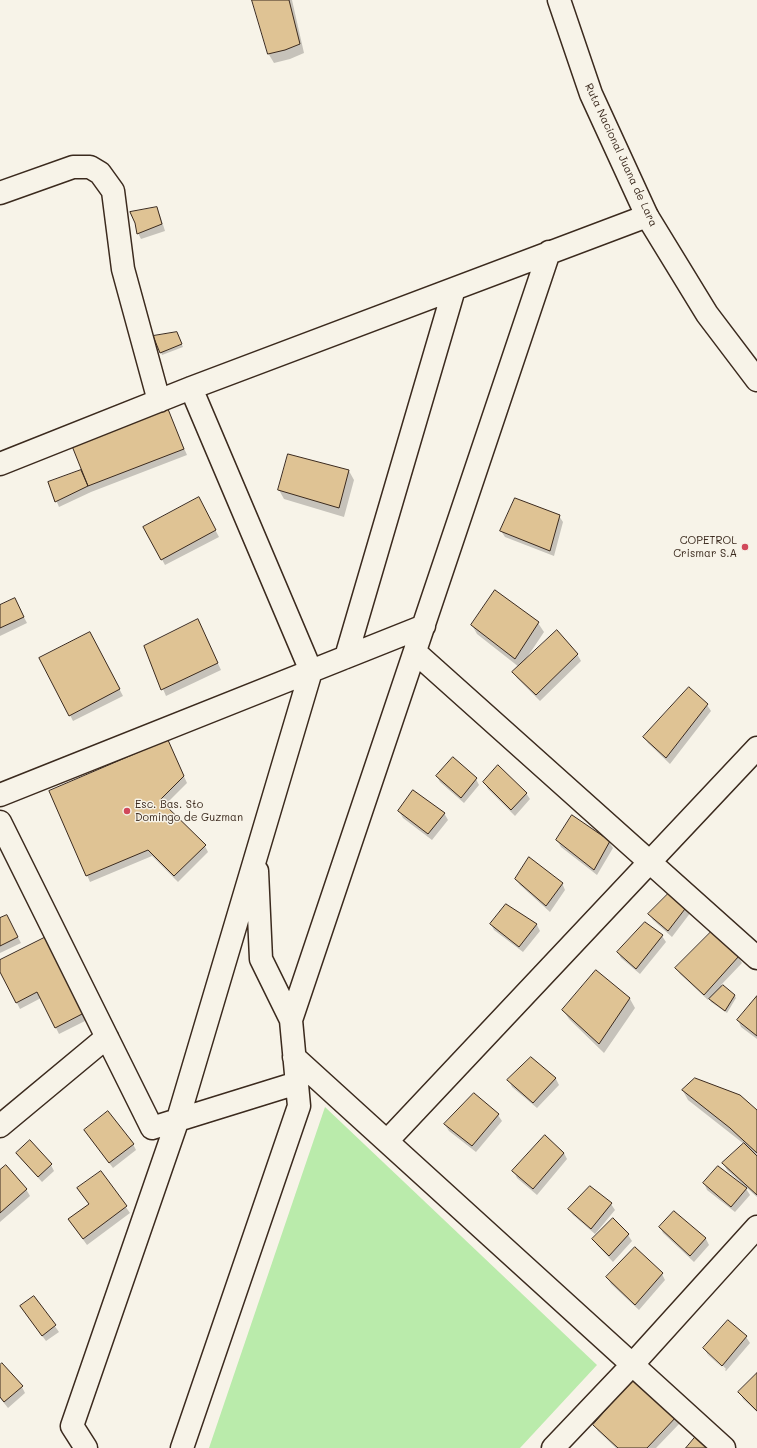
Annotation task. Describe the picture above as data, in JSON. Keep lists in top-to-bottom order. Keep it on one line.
{"streets":{"main road":["Ruta Nacional Juana de Lara"]},"places":["COPETROL Crismar S.A","Esc. Bas. Sto Domingo de Guzman"]}
